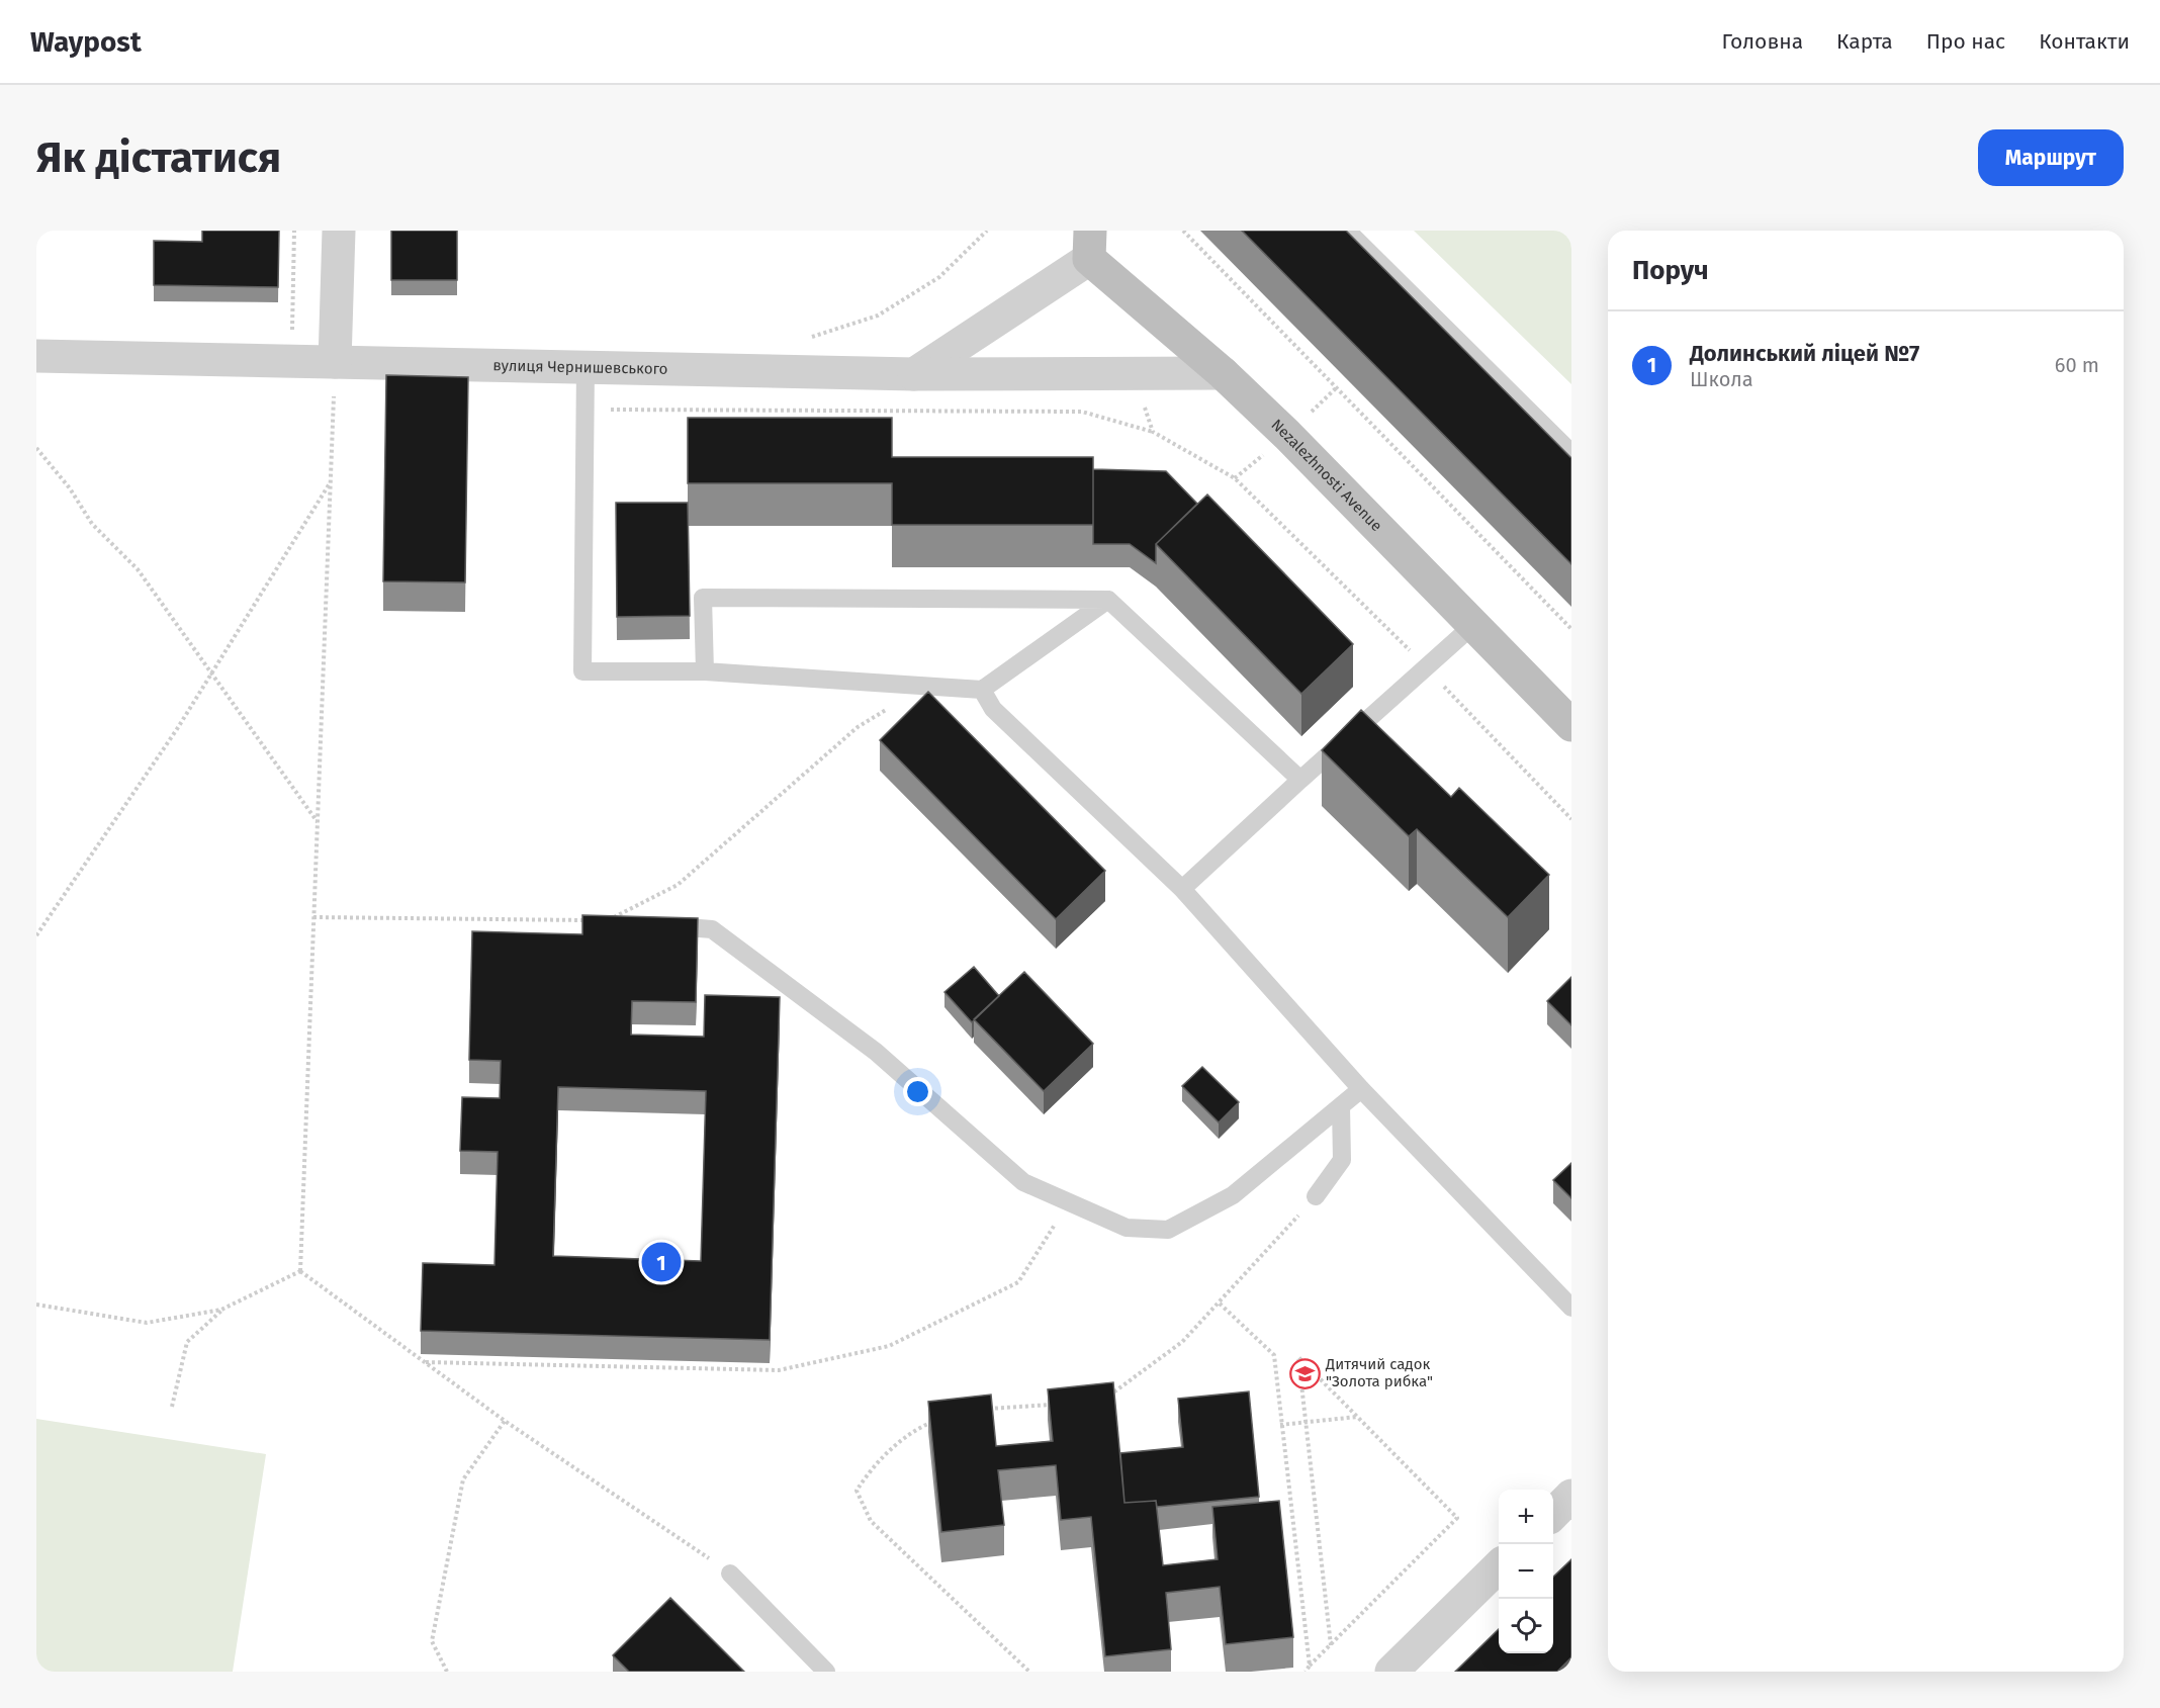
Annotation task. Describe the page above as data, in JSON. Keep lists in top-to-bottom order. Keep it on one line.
{"streets":{"main road":["Nezalezhnosti Avenue"],"street":["вулиця Чернишевського"]},"crossings":[["вулиця Чернишевського","Nezalezhnosti Avenue"]],"places":{"school or university":["Дитячий садок \"Золота рибка\""]},"page":{"header":"Waypost","nav":["Головна","Карта","Про нас","Контакти"],"buttons":"Маршрут","title":"Як дістатися","heading":"Поруч","list":[{"mark":"1","name":"Долинський ліцей №7","note":"Школа","value":"60 m"}],"pins":"1","map_buttons":["+","−"]}}
